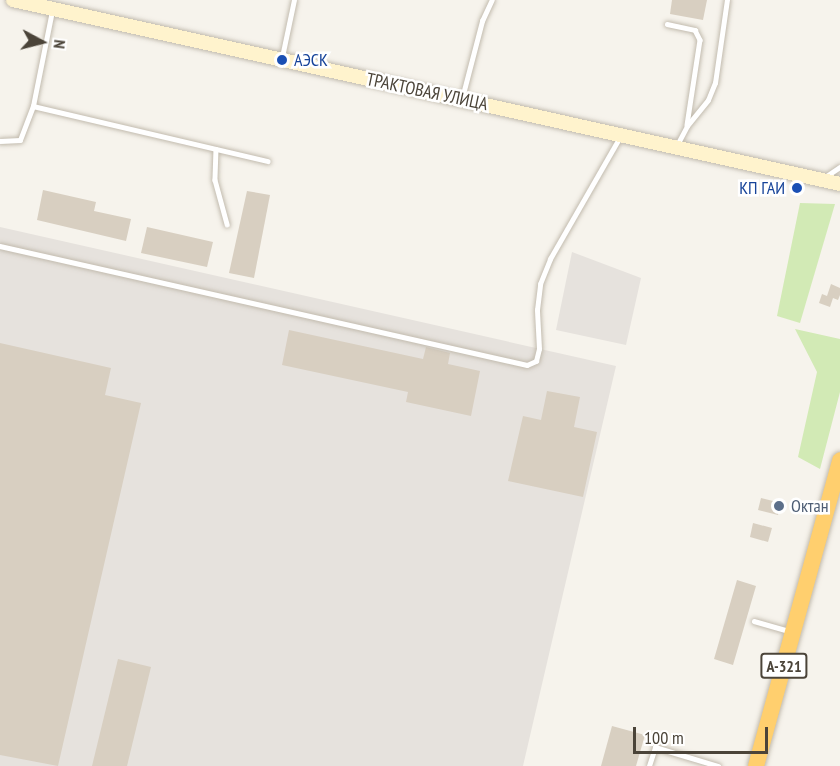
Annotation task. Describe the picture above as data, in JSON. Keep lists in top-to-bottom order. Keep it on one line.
{"streets":{"highway":["А-321"],"main road":["ТРАКТОВАЯ УЛИЦА"]},"places":["АЭСК","КП ГАИ","Октан"],"scale_bar":"100 m","north":"right"}
